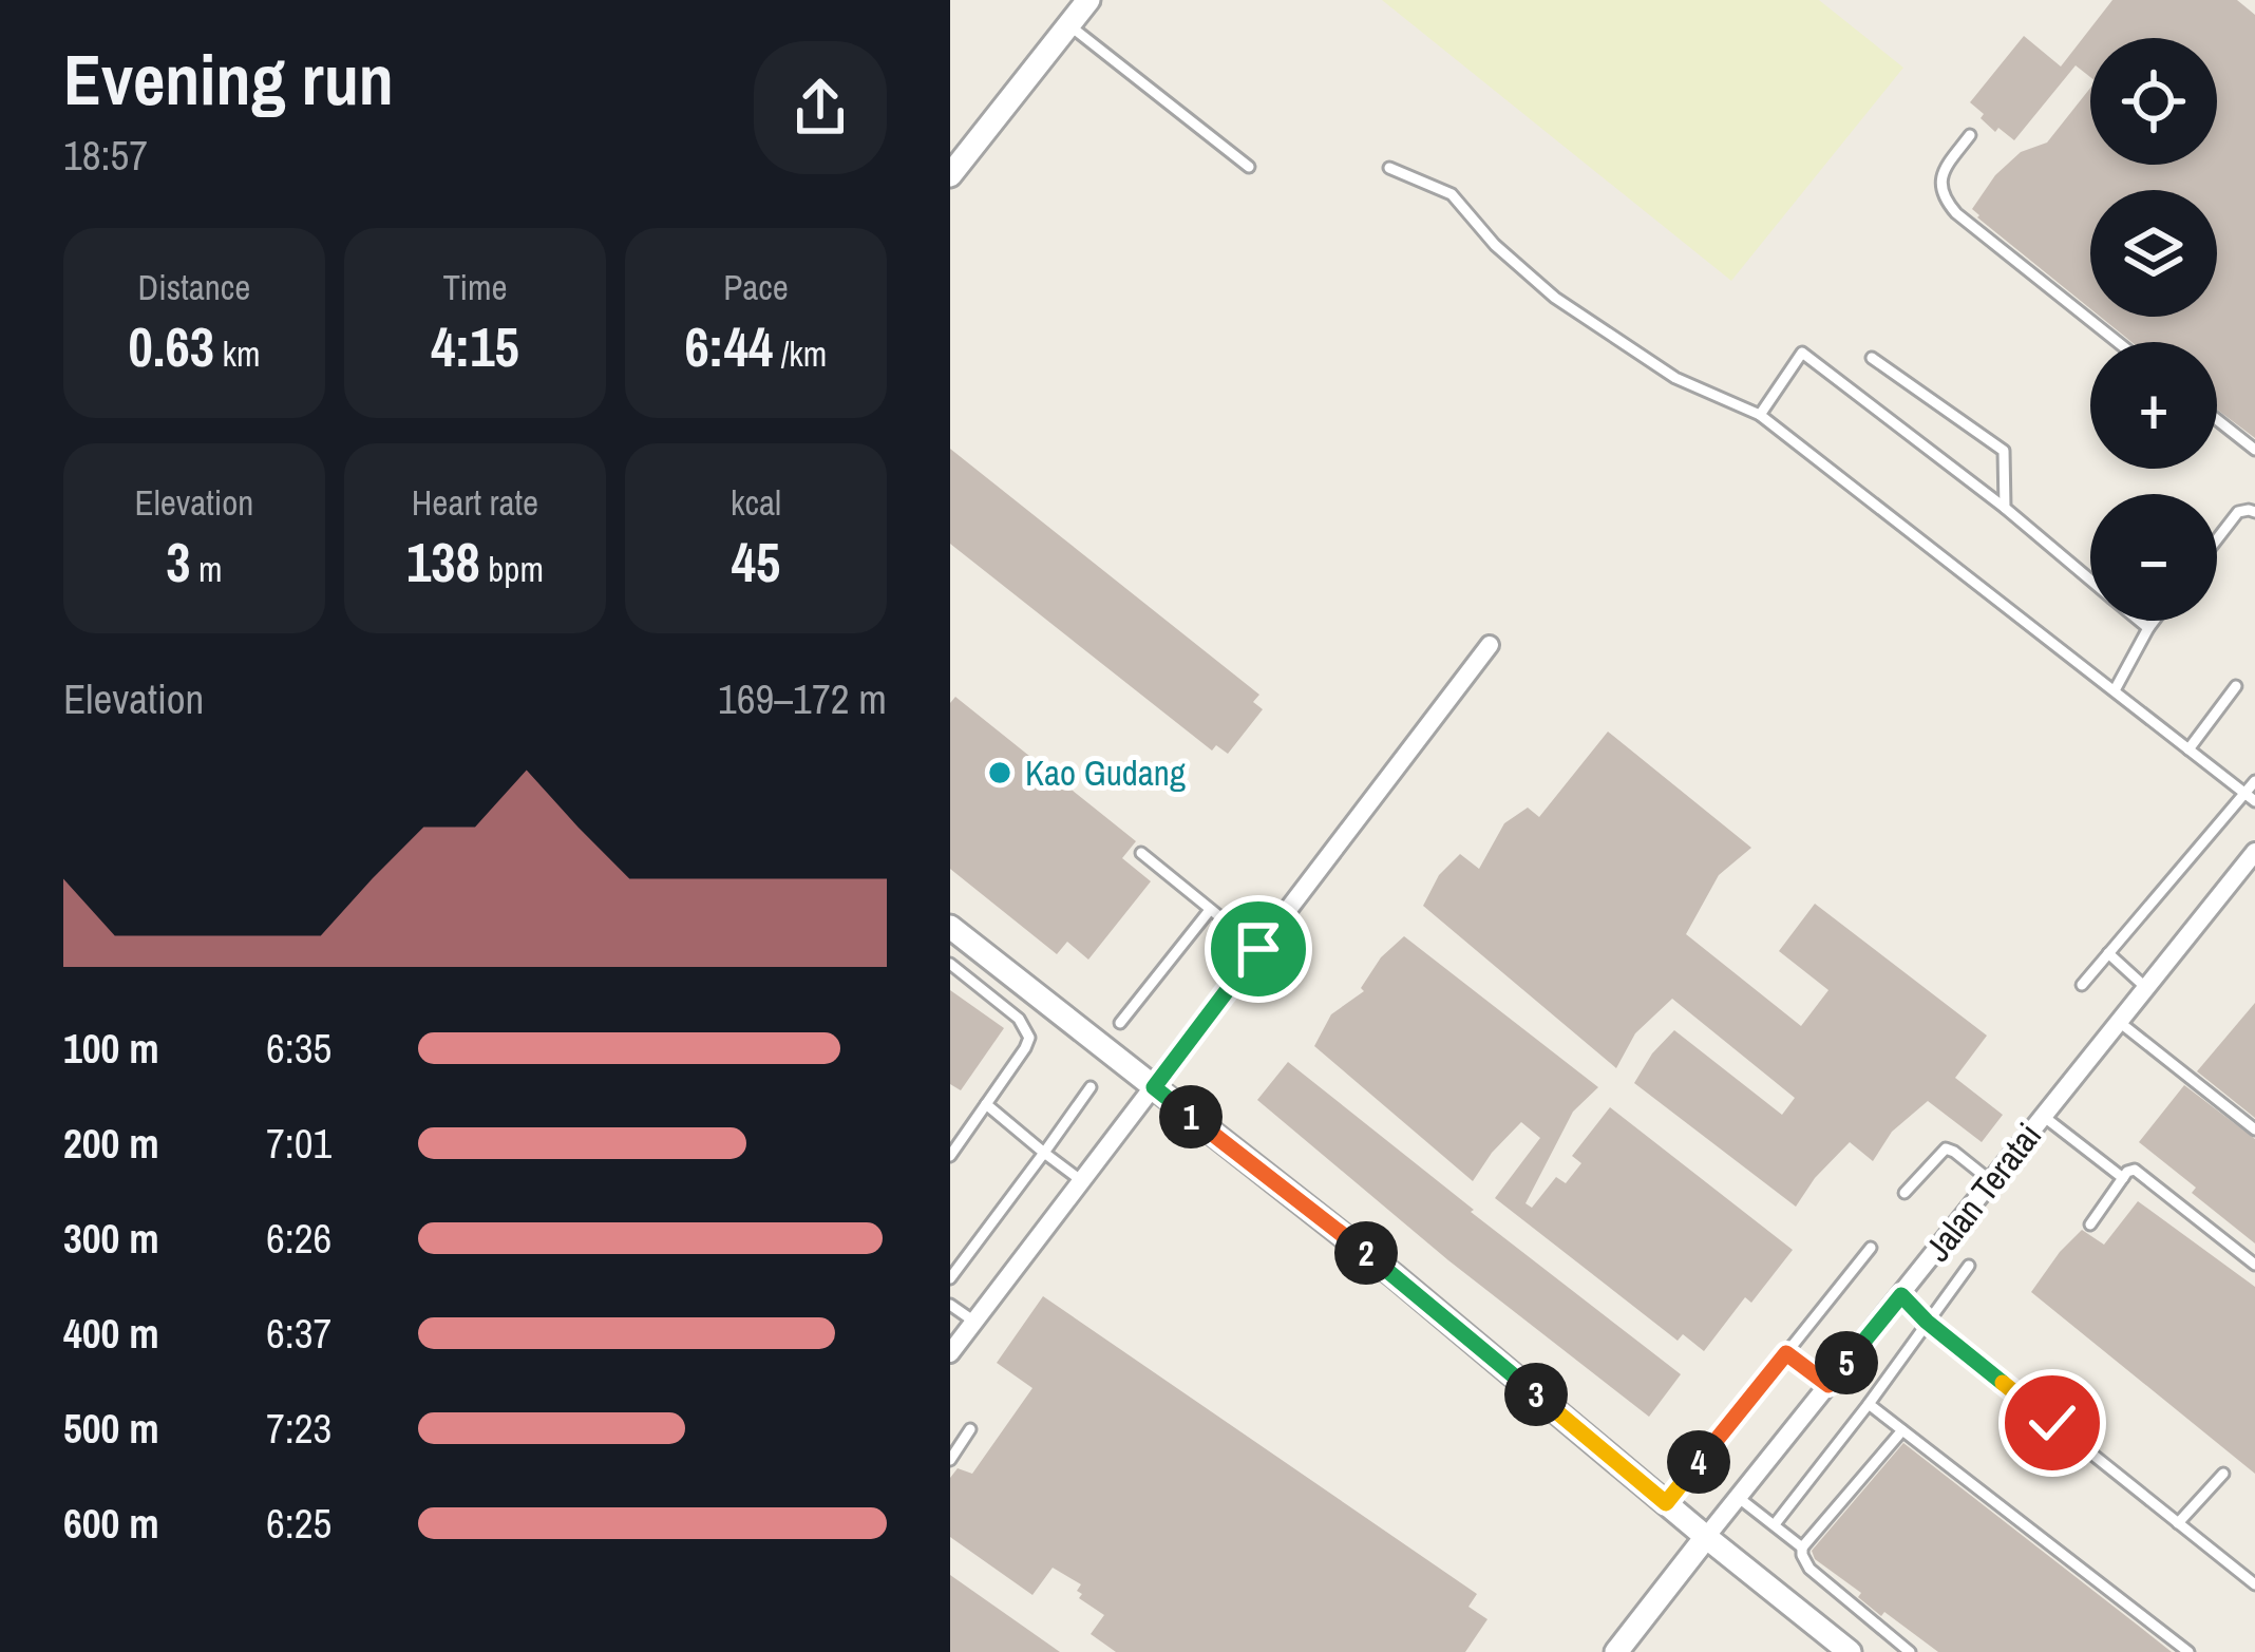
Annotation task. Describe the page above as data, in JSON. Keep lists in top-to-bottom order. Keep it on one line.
{"streets":{"street":["Jalan Teratai"]},"places":["Kao Gudang"],"page":{"heading":["Evening run","18:57"],"map_buttons":["+","−"],"stats":[["Distance","0.63 km"],["Time","4:15"],["Pace","6:44 /km"],["Elevation","3 m"],["Heart rate","138 bpm"],["kcal","45"]],"chart":["Elevation","169–172 m"],"list":[{"name":"100 m","note":"6:35"},{"name":"200 m","note":"7:01"},{"name":"300 m","note":"6:26"},{"name":"400 m","note":"6:37"},{"name":"500 m","note":"7:23"},{"name":"600 m","note":"6:25"}],"pins":["1","2","5","3","4"]}}
